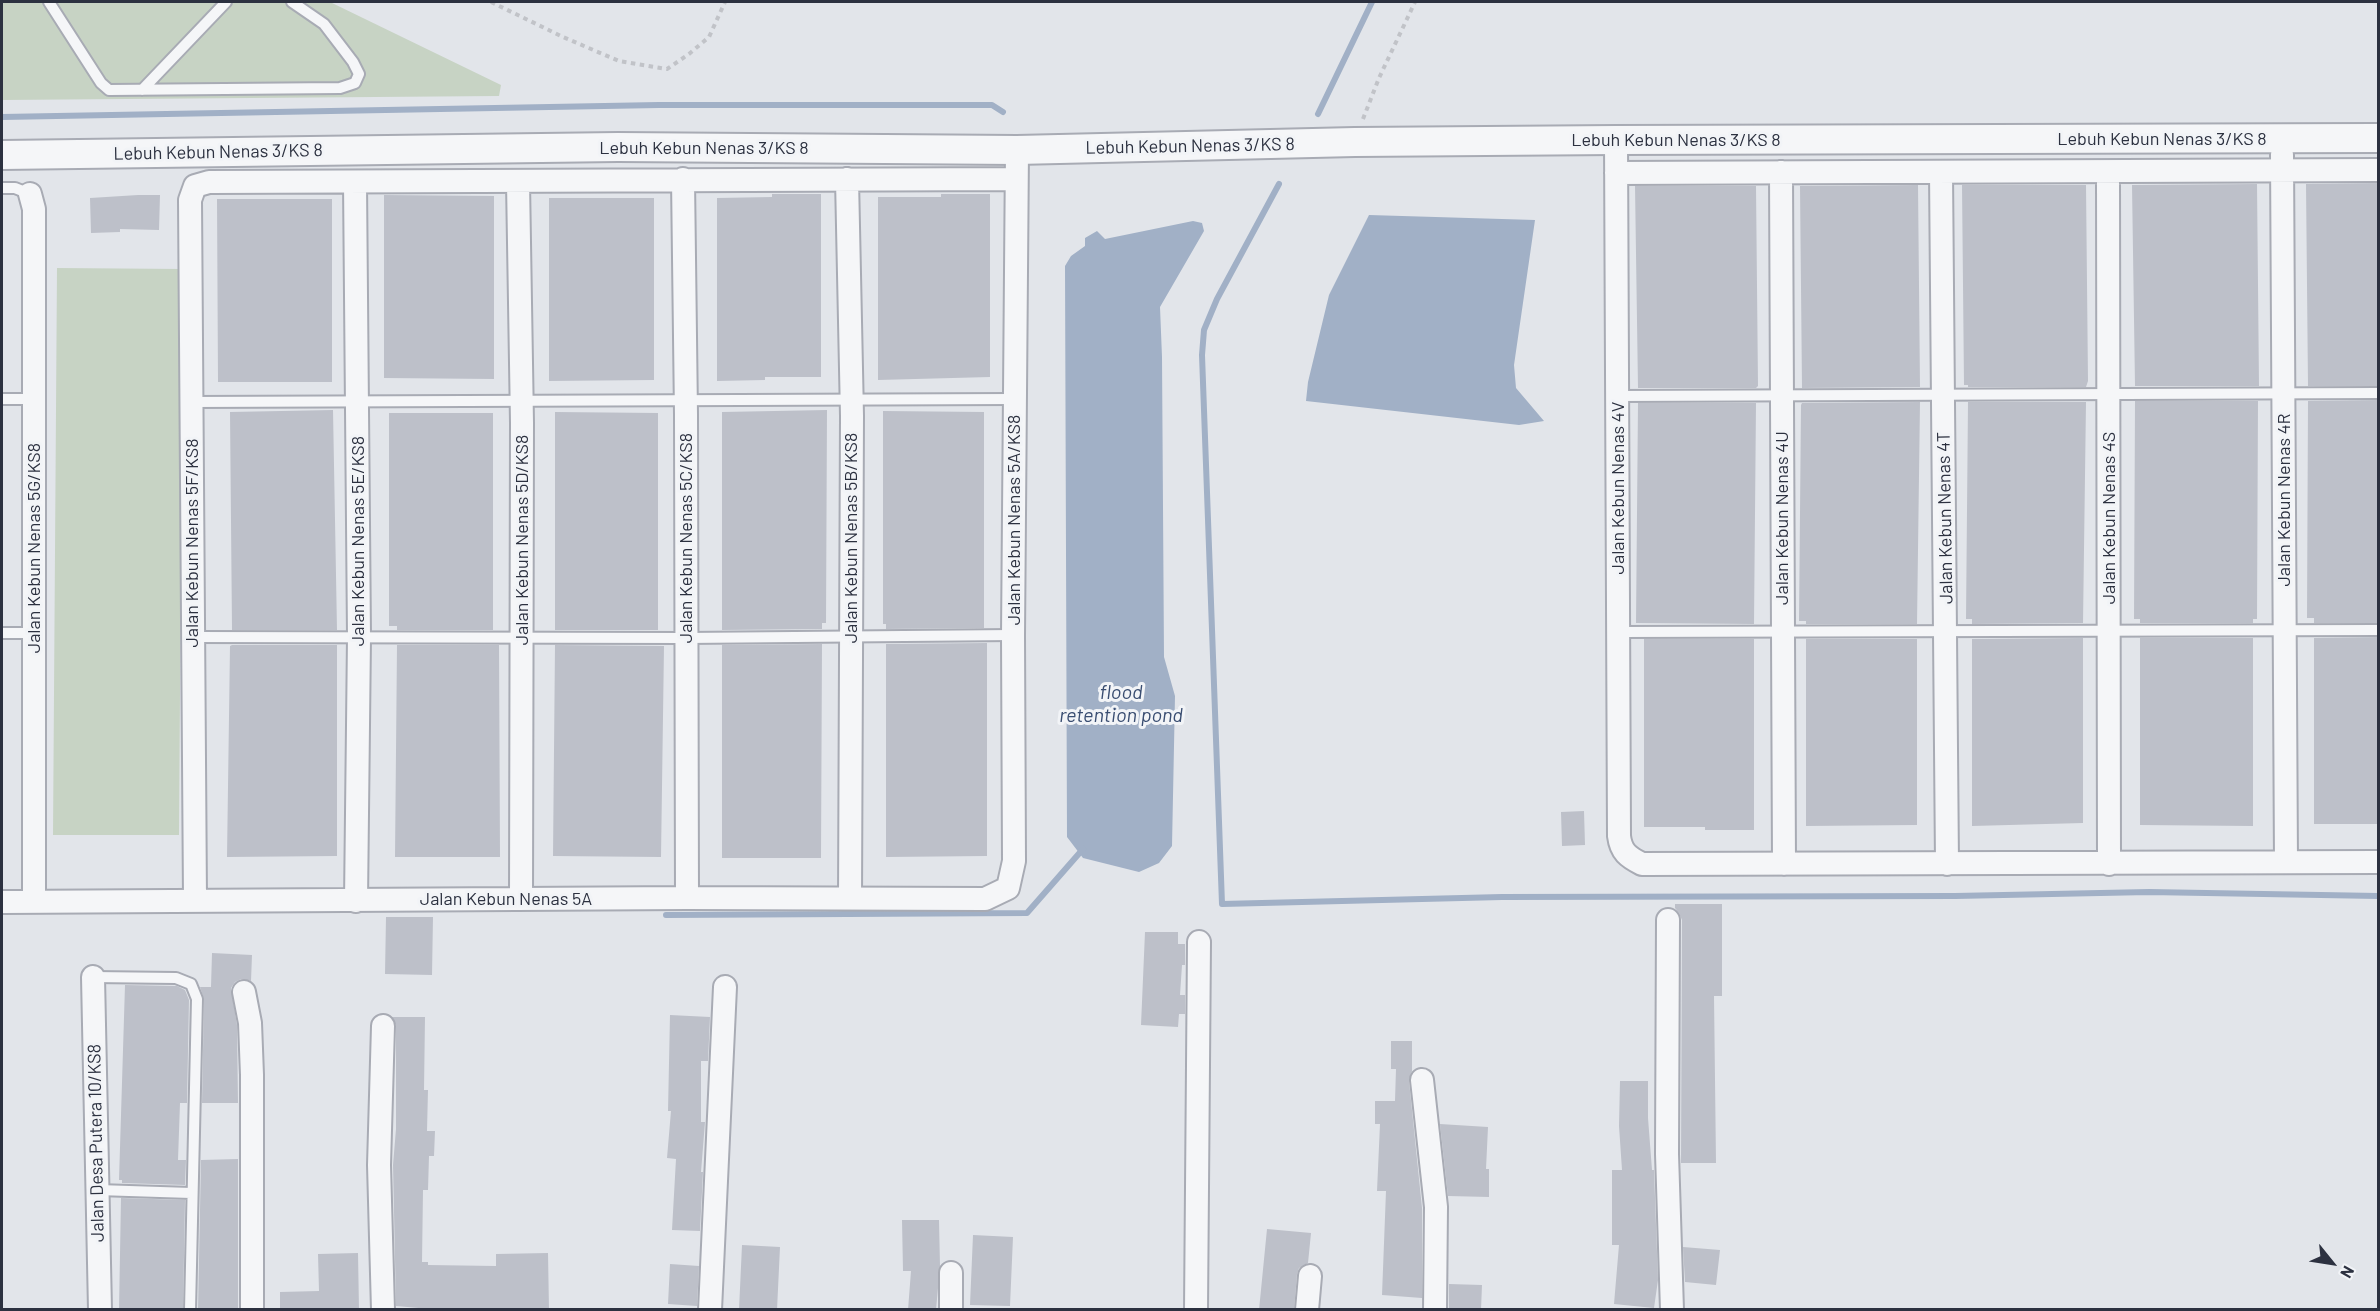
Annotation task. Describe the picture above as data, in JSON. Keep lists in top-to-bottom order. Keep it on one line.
{"streets":{"street":["Lebuh Kebun Nenas 3/KS 8","Jalan Kebun Nenas 4V","Jalan Kebun Nenas 4R","Jalan Kebun Nenas 4U","Jalan Kebun Nenas 4T","Jalan Kebun Nenas 4S","Jalan Kebun Nenas 5A/KS8","Jalan Kebun Nenas 5C/KS8","Jalan Kebun Nenas 5B/KS8","Jalan Kebun Nenas 5D/KS8","Jalan Kebun Nenas 5E/KS8","Jalan Kebun Nenas 5F/KS8","Jalan Kebun Nenas 5G/KS8","Jalan Kebun Nenas 5A","Jalan Desa Putera 10/KS8"]},"crossings":[["Lebuh Kebun Nenas 3/KS 8","Jalan Kebun Nenas 4V"],["Lebuh Kebun Nenas 3/KS 8","Jalan Kebun Nenas 4R"],["Lebuh Kebun Nenas 3/KS 8","Jalan Kebun Nenas 5A/KS8"],["Jalan Kebun Nenas 4V","Jalan Kebun Nenas 4U"],["Jalan Kebun Nenas 5A/KS8","Jalan Kebun Nenas 5A"],["Jalan Kebun Nenas 5C/KS8","Jalan Kebun Nenas 5A"],["Jalan Kebun Nenas 5B/KS8","Jalan Kebun Nenas 5A"],["Jalan Kebun Nenas 5D/KS8","Jalan Kebun Nenas 5A"],["Jalan Kebun Nenas 5E/KS8","Jalan Kebun Nenas 5F/KS8"],["Jalan Kebun Nenas 5E/KS8","Jalan Kebun Nenas 5A"],["Jalan Kebun Nenas 5F/KS8","Jalan Kebun Nenas 5A"],["Jalan Kebun Nenas 5G/KS8","Jalan Kebun Nenas 5A"]],"water":["flood retention pond"],"north":"bottom right"}
